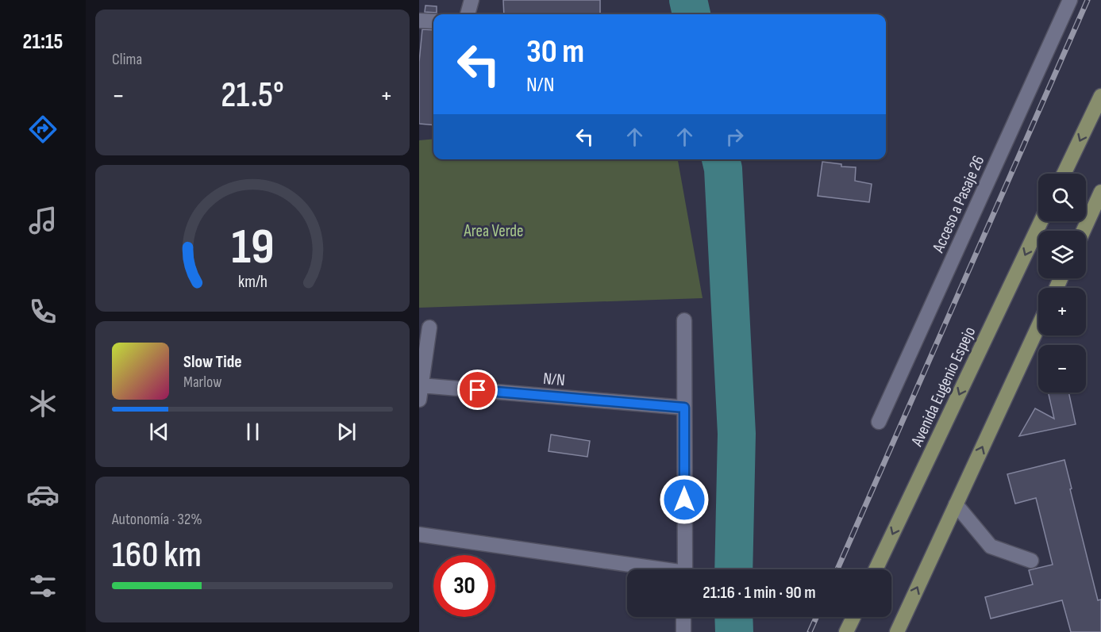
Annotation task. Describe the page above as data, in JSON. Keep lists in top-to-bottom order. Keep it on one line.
{"streets":{"main road":["Avenida Eugenio Espejo"],"street":["Acceso a Pasaje 26","N/N"]},"parks":["Area Verde"],"page":{"tabs":"21:15","tile":["Clima",["Autonomía · 32%","160 km"]],"turn":["30 m","N/N"],"heat":["−","21.5°","+"],"map_buttons":["+","−"],"song":["Slow Tide","Marlow"],"limit":"30","trip":"21:16 · 1 min · 90 m","gauge":["19","km/h"]}}
